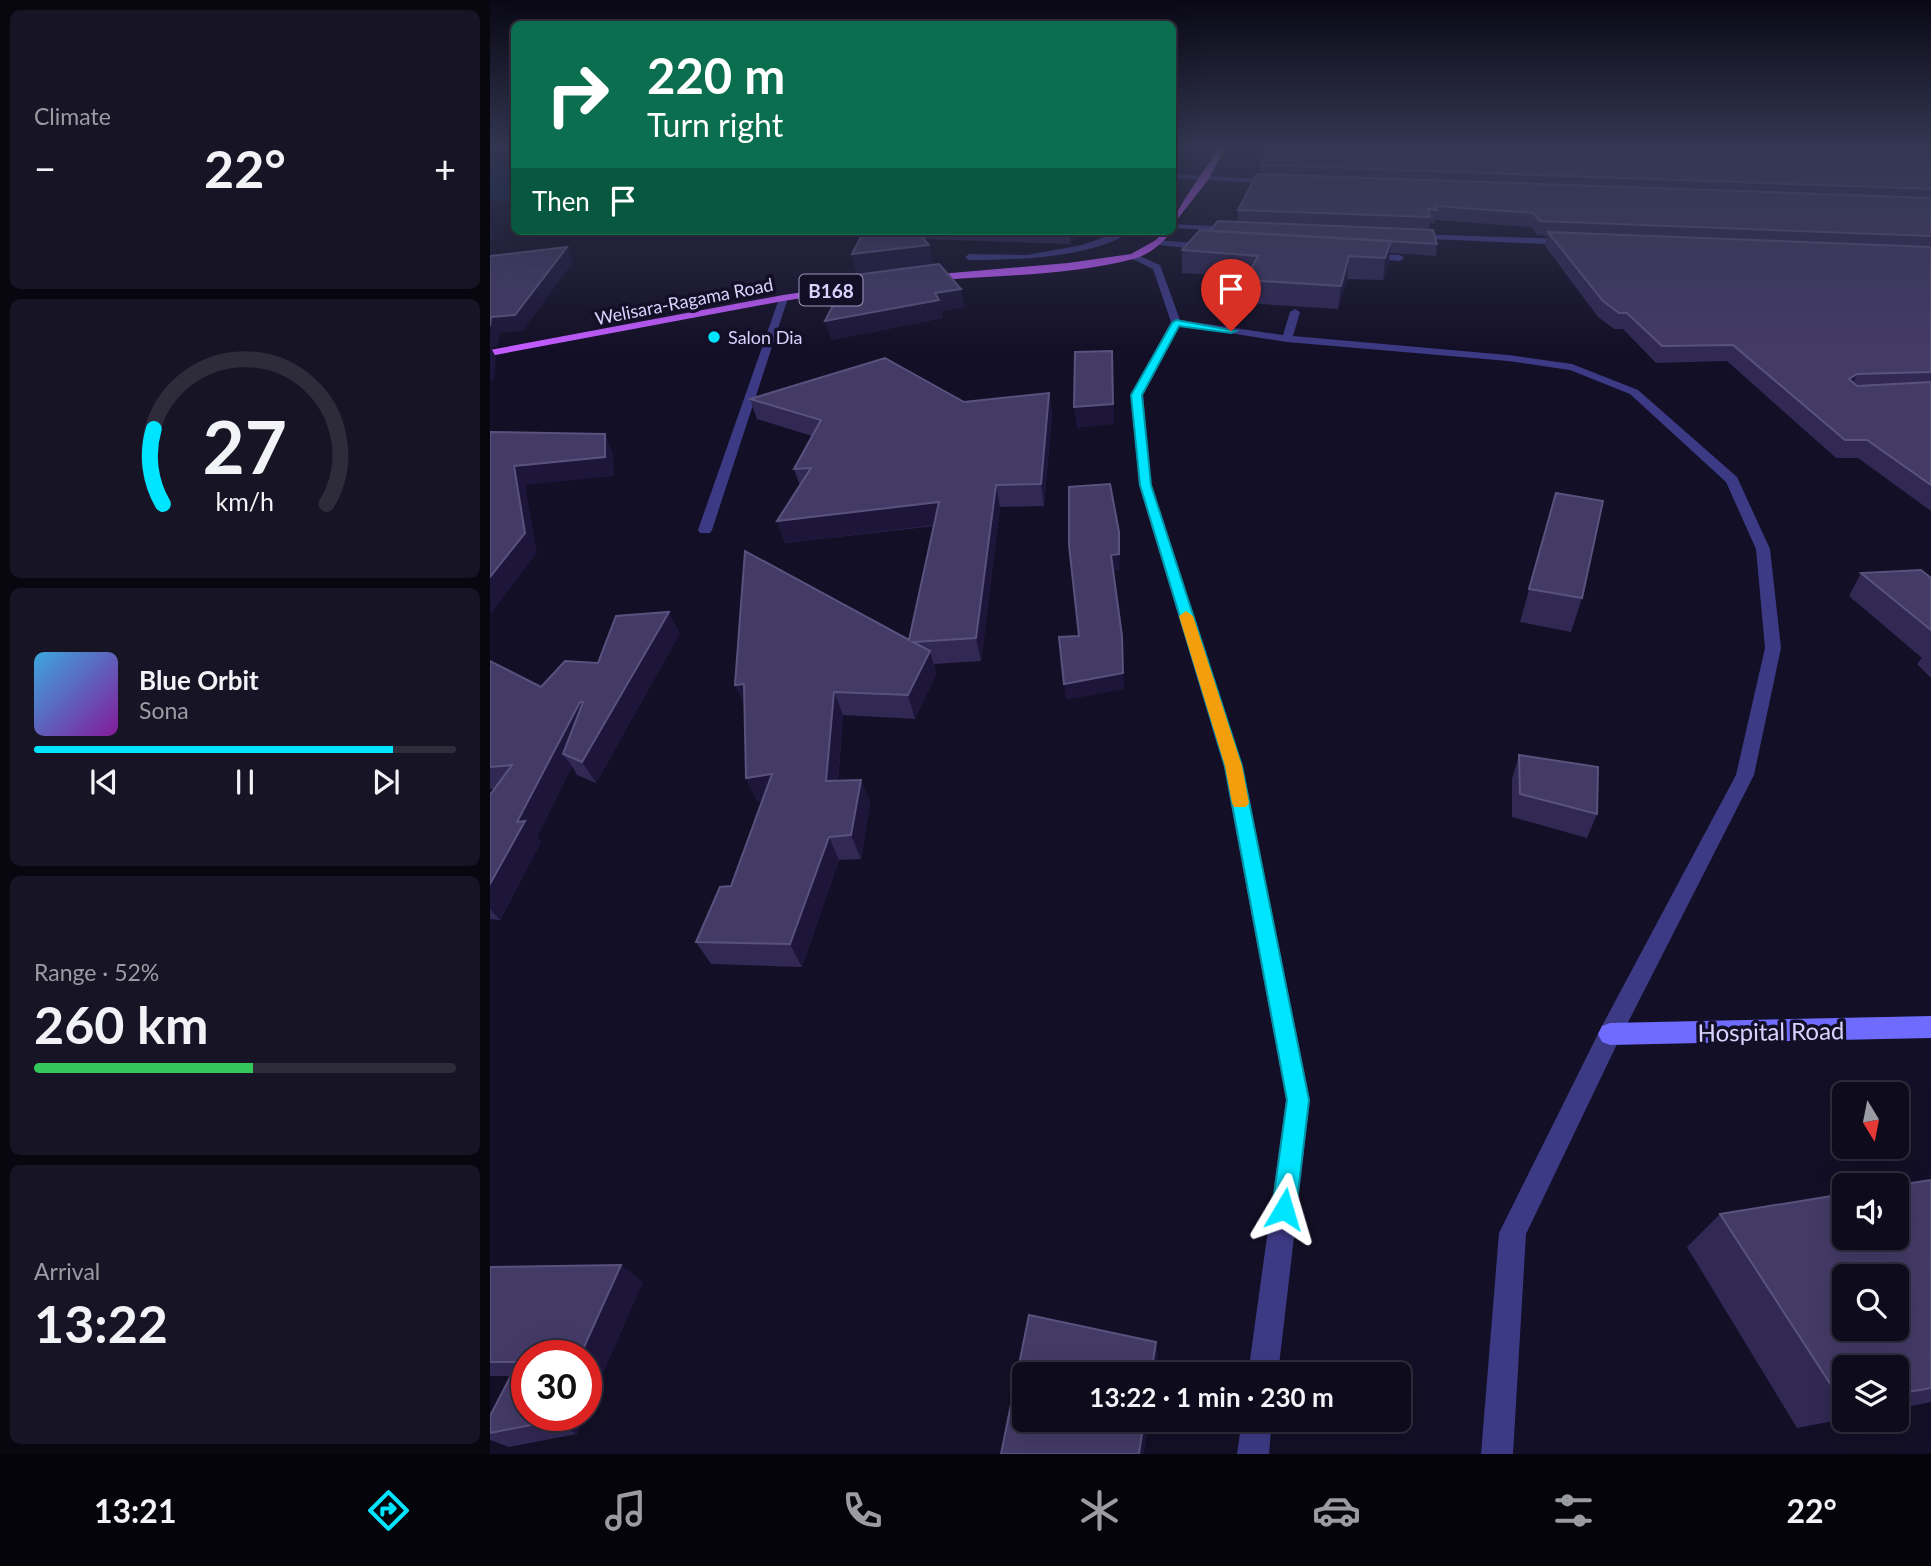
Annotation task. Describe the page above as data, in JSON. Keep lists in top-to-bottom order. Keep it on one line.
{"streets":{"main road":["B168","Welisara-Ragama Road"],"street":["Hospital Road"]},"places":["Salon Dia"],"north":"bottom","page":{"tile":["Climate",["Range · 52%","260 km"],["Arrival","13:22"]],"turn":["220 m","Turn right"],"heat":["−","22°","+"],"then":"Then","song":["Blue Orbit","Sona"],"limit":"30","trip":"13:22 · 1 min · 230 m","tabs":["13:21","22°"],"gauge":["27","km/h"]}}
